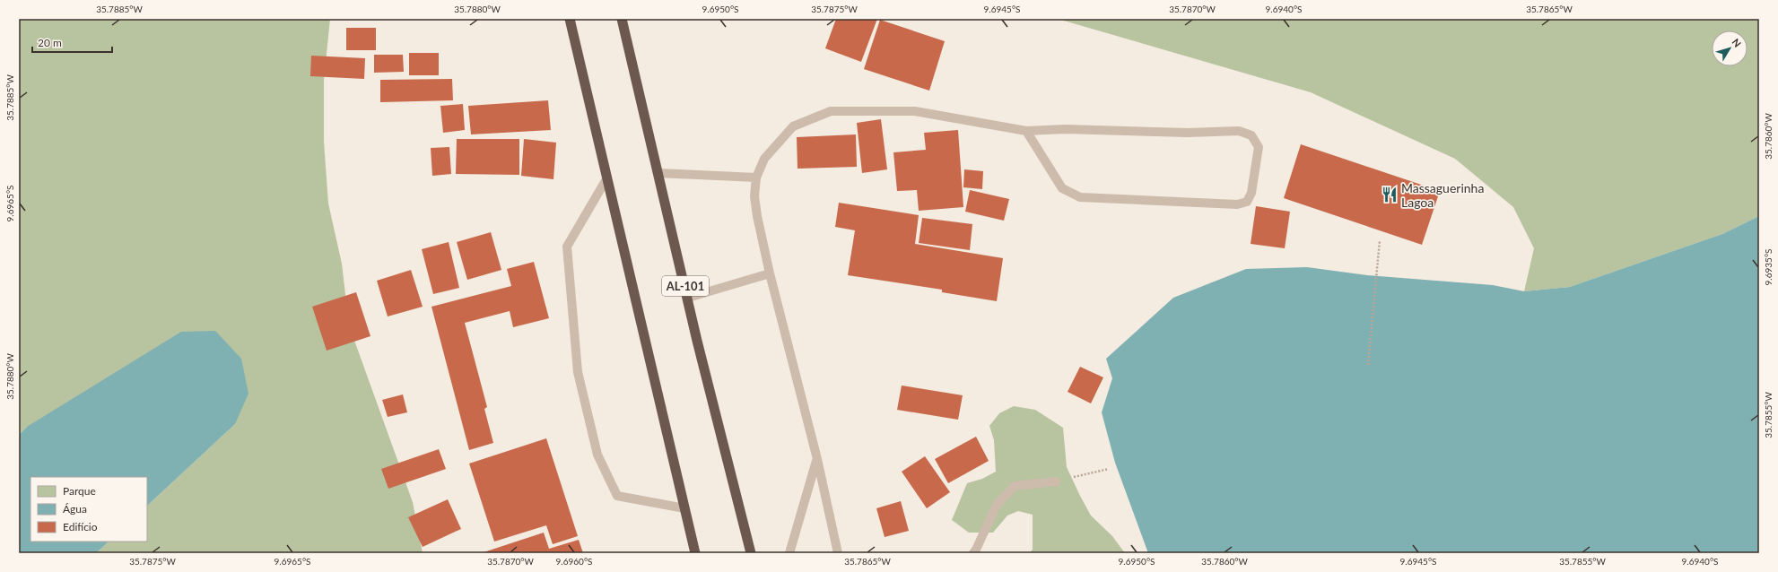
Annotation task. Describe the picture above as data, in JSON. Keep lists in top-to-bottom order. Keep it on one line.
{"streets":{"highway":["AL-101"]},"places":{"restaurant":["Massaguerinha Lagoa"]},"legend":["Parque","Água","Edifício"],"scale_bar":"20 m","north":"top right","coordinates":["35.7885°W","35.7880°W","9.6950°S","35.7875°W","9.6945°S","35.7870°W","9.6940°S","35.7865°W","35.7860°W","9.6965°S","9.6935°S","35.7855°W","9.6960°S"]}
